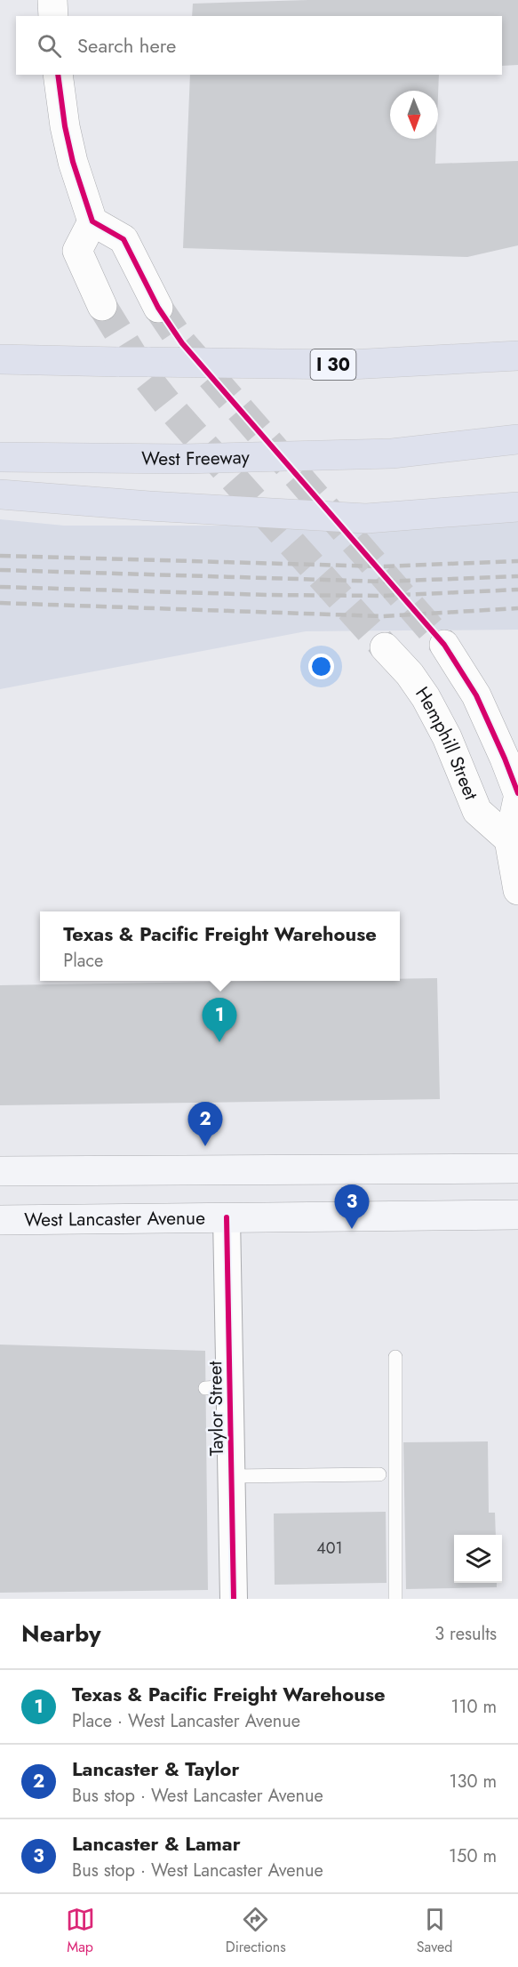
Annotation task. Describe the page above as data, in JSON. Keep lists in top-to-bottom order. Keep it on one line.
{"streets":{"highway":["I 30","West Freeway"],"main road":["West Lancaster Avenue"],"street":["Hemphill Street","Taylor Street"]},"crossings":[["West Lancaster Avenue","Taylor Street"]],"house_numbers":["401"],"north":"bottom","page":{"search":"Search here","popup":["Texas & Pacific Freight Warehouse","Place"],"pins":["1","2","3"],"heading":["Nearby","3 results"],"list":[{"mark":"1","name":"Texas & Pacific Freight Warehouse","note":"Place · West Lancaster Avenue","value":"110 m"},{"mark":"2","name":"Lancaster & Taylor","note":"Bus stop · West Lancaster Avenue","value":"130 m"},{"mark":"3","name":"Lancaster & Lamar","note":"Bus stop · West Lancaster Avenue","value":"150 m"}],"nav":["Map","Directions","Saved"]}}
